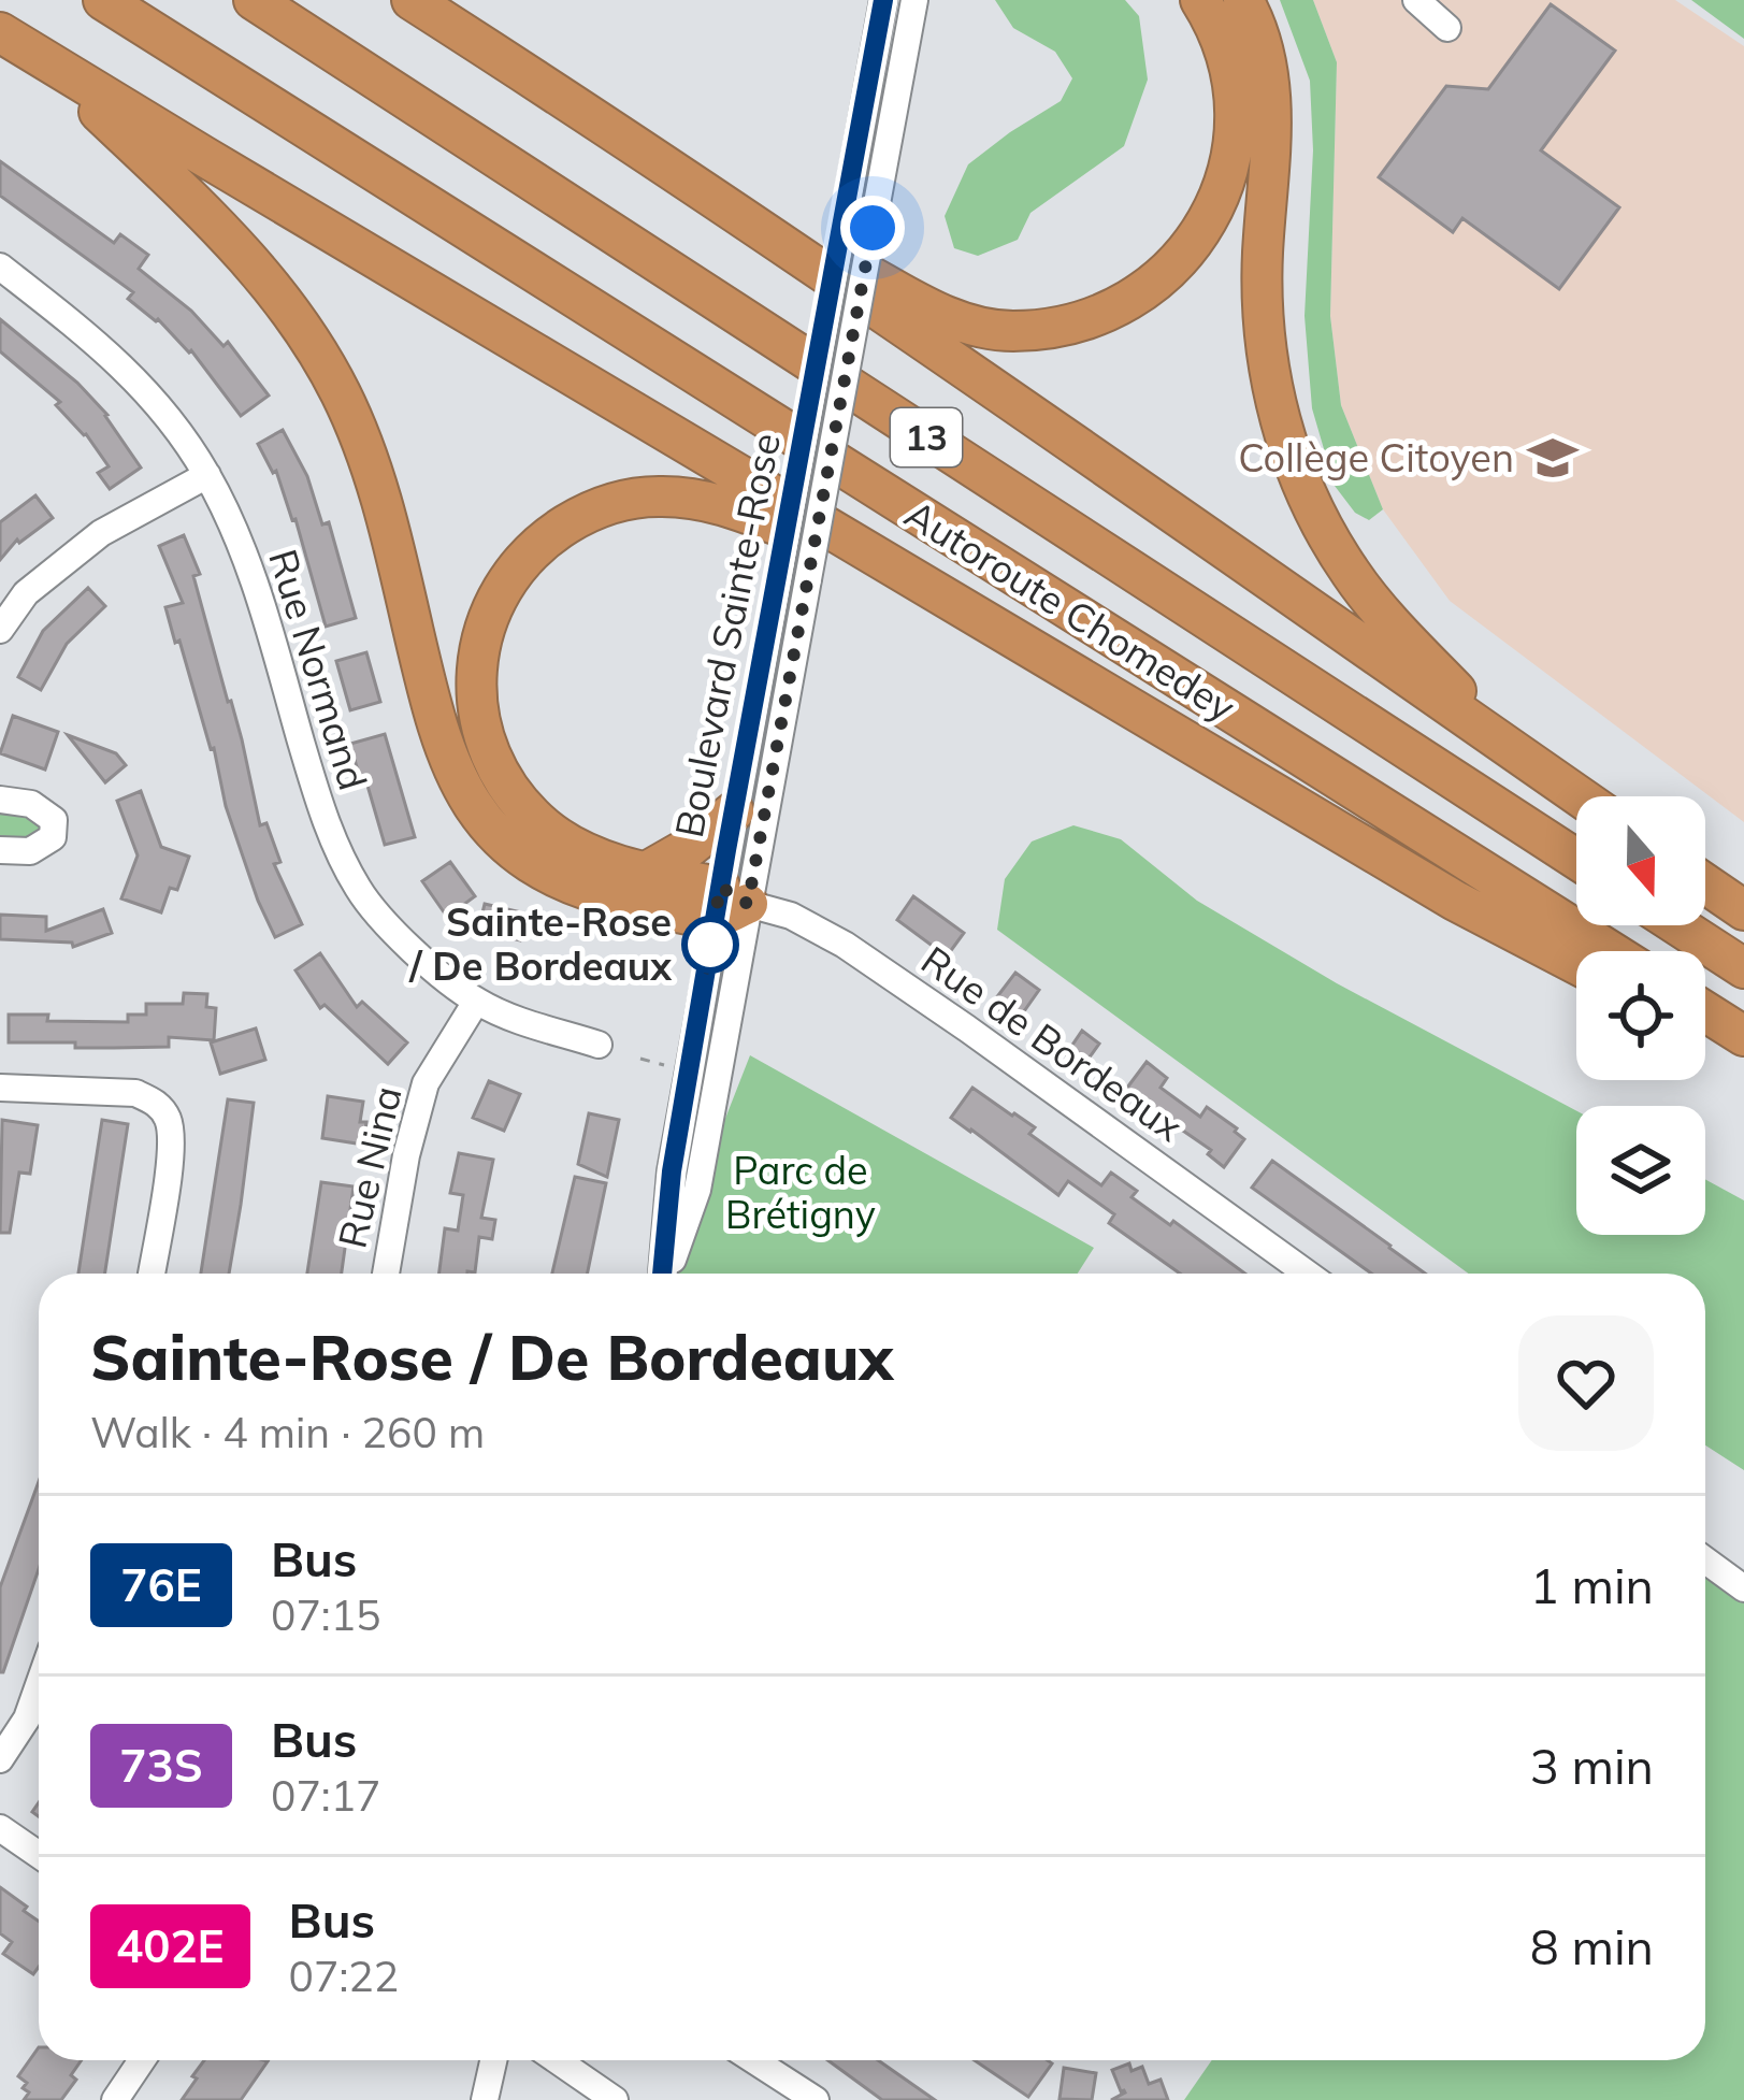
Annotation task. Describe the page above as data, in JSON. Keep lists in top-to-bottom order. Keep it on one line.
{"streets":{"highway":["13","Autoroute Chomedey"],"street":["Boulevard Sainte-Rose","Rue Normand","Rue de Bordeaux","Rue Nina"]},"crossings":[["Boulevard Sainte-Rose","Rue de Bordeaux"],["Rue Normand","Rue Nina"]],"parks":["Parc de Brétigny"],"places":{"school or university":["Collège Citoyen"],"other":["Sainte-Rose / De Bordeaux"]},"lines":["bus line 76E"],"north":"bottom","page":{"heading":["Sainte-Rose / De Bordeaux","Walk · 4 min · 260 m"],"list":[{"mark":"76E","name":"Bus","note":"07:15","value":"1 min"},{"mark":"73S","name":"Bus","note":"07:17","value":"3 min"},{"mark":"402E","name":"Bus","note":"07:22","value":"8 min"}]}}
